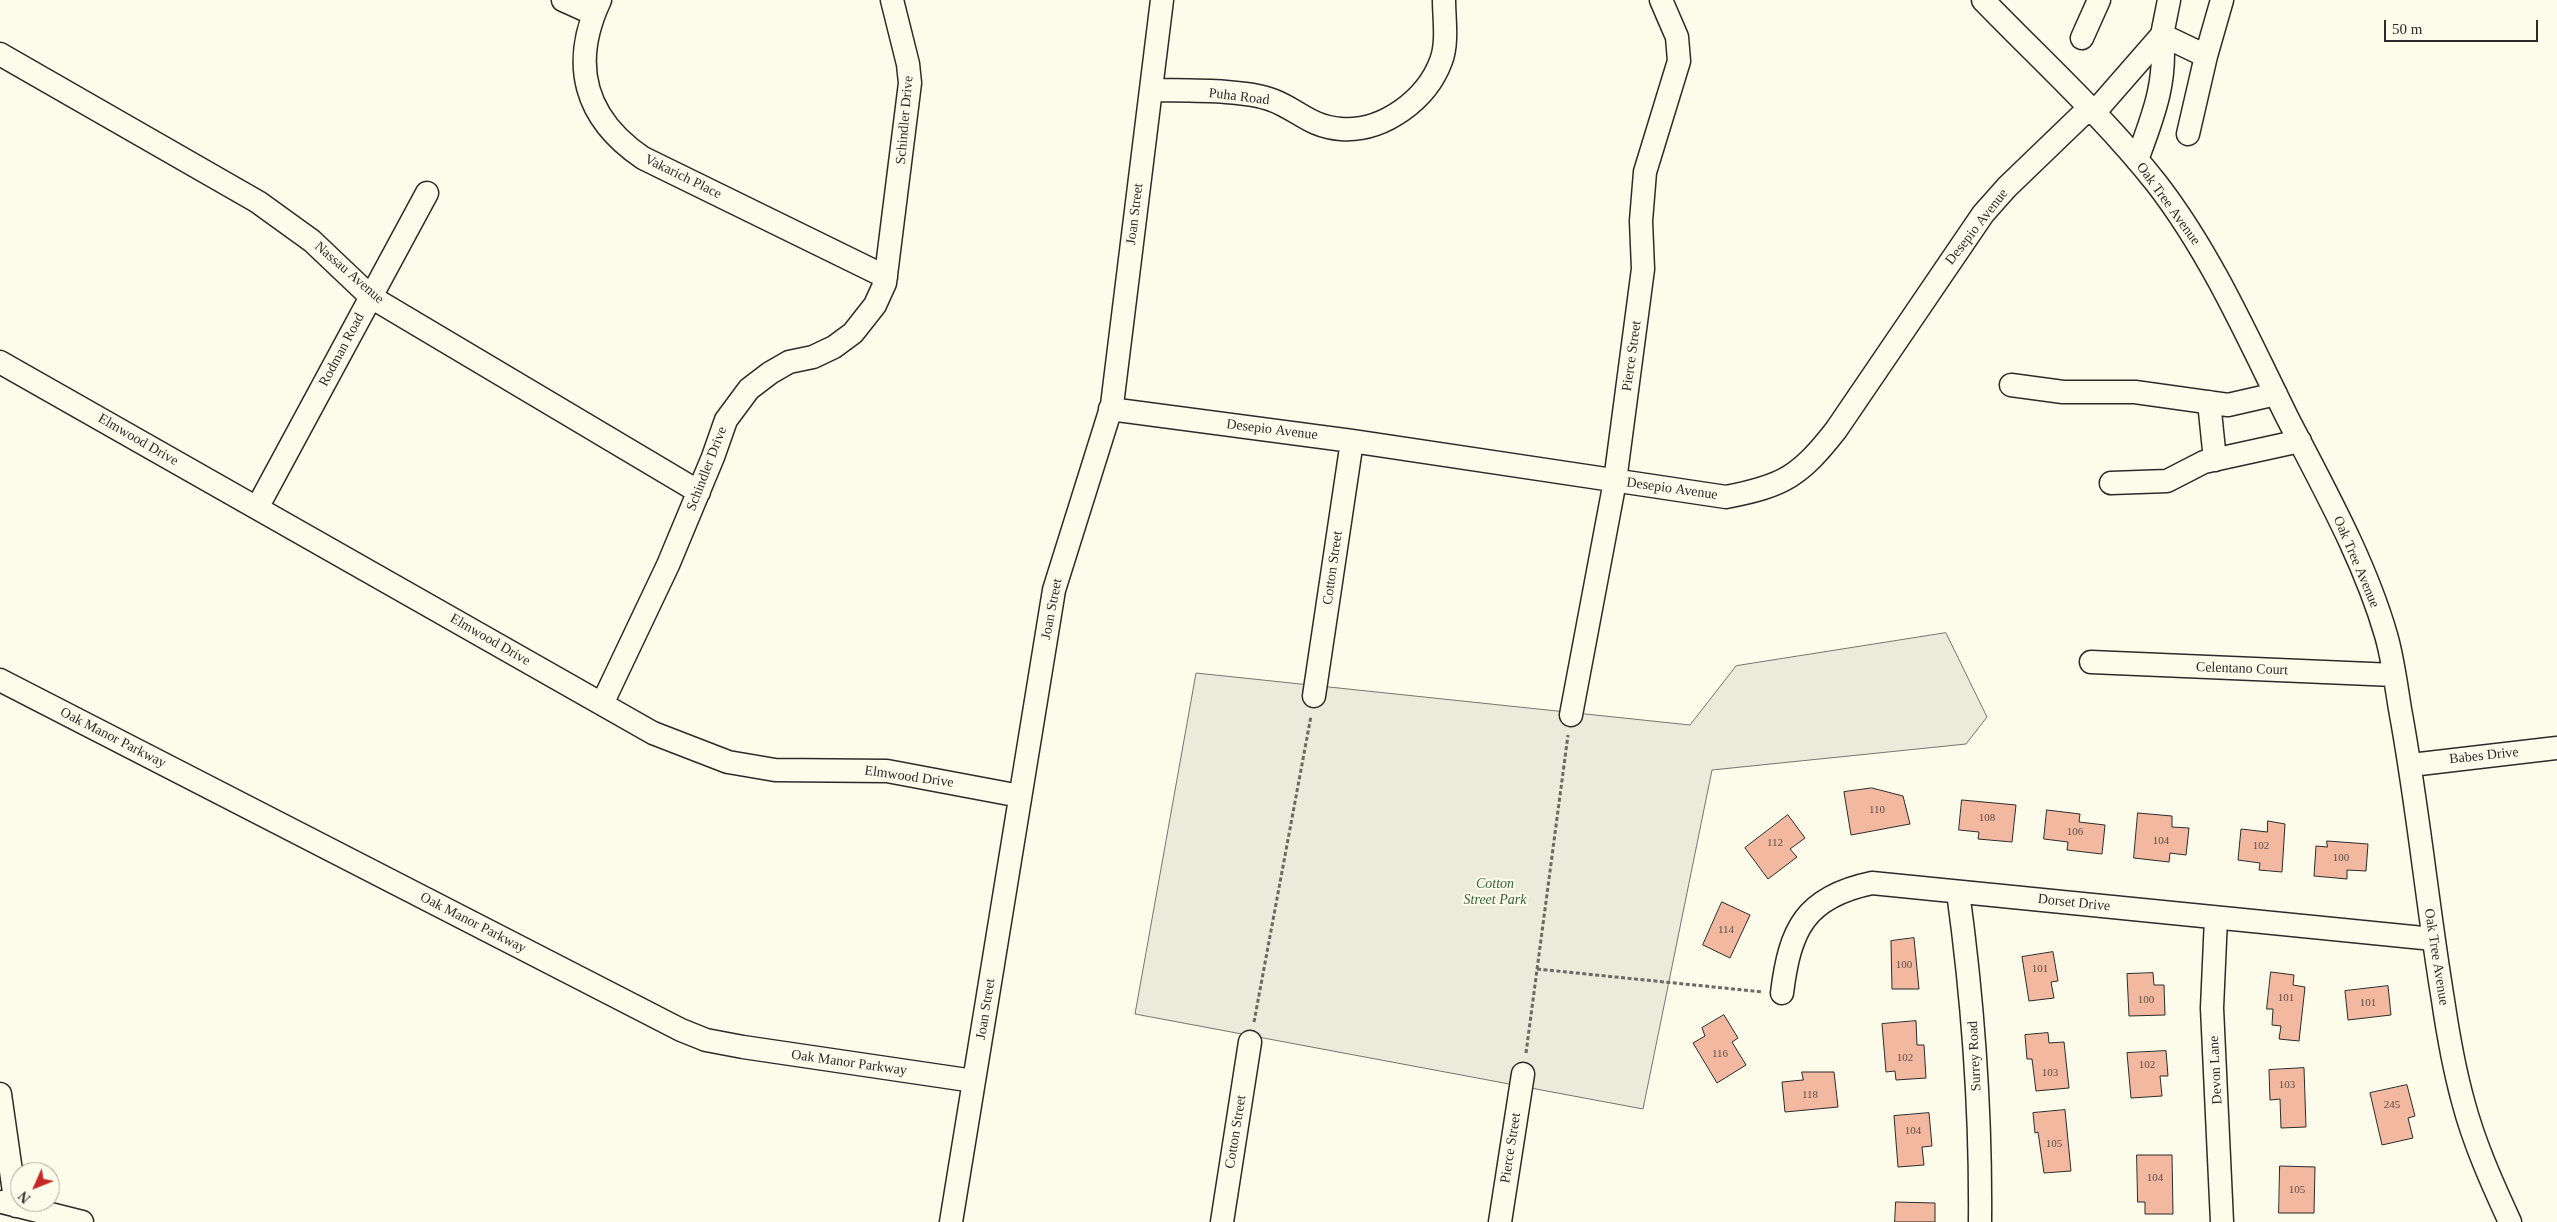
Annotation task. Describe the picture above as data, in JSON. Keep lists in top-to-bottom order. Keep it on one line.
{"streets":{"street":["Puha Road","Schindler Drive","Vakarich Place","Oak Tree Avenue","Joan Street","Desepio Avenue","Nassau Avenue","Rodman Road","Pierce Street","Elmwood Drive","Cotton Street","Celentano Court","Oak Manor Parkway","Babes Drive","Dorset Drive","Surrey Road","Devon Lane"]},"crossings":[["Puha Road","Joan Street"],["Schindler Drive","Vakarich Place"],["Schindler Drive","Nassau Avenue"],["Schindler Drive","Elmwood Drive"],["Oak Tree Avenue","Desepio Avenue"],["Oak Tree Avenue","Celentano Court"],["Oak Tree Avenue","Babes Drive"],["Oak Tree Avenue","Dorset Drive"],["Joan Street","Desepio Avenue"],["Joan Street","Elmwood Drive"],["Joan Street","Oak Manor Parkway"],["Desepio Avenue","Pierce Street"],["Desepio Avenue","Cotton Street"],["Nassau Avenue","Rodman Road"],["Rodman Road","Elmwood Drive"],["Dorset Drive","Surrey Road"],["Dorset Drive","Devon Lane"]],"parks":["Cotton Street Park"],"house_numbers":["110","108","106","104","112","102","100","114","100","101","101","100","101","116","102","102","103","103","118","245","104","105","104","105"],"scale_bar":"50 m","north":"bottom left"}
